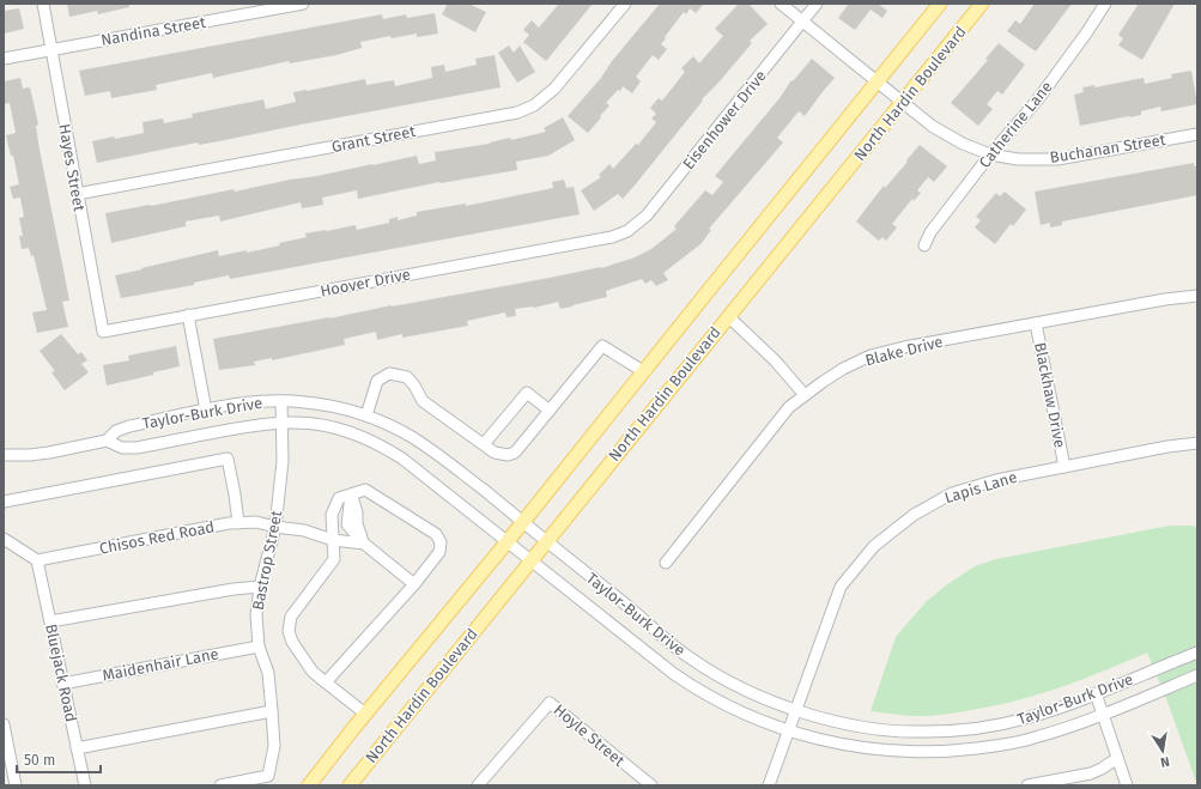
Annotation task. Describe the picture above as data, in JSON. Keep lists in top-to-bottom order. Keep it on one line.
{"streets":{"main road":["North Hardin Boulevard"],"street":["Nandina Street","Eisenhower Drive","Catherine Lane","Grant Street","Buchanan Street","Hayes Street","Hoover Drive","Blake Drive","Blackhaw Drive","Taylor-Burk Drive","Lapis Lane","Chisos Red Road","Bastrop Street","Maidenhair Lane","Bluejack Road","Hoyle Street"]},"crossings":[["Nandina Street","Hayes Street"],["North Hardin Boulevard","Buchanan Street"],["North Hardin Boulevard","Taylor-Burk Drive"],["Eisenhower Drive","Buchanan Street"],["Eisenhower Drive","Hoover Drive"],["Catherine Lane","Buchanan Street"],["Grant Street","Hayes Street"],["Hayes Street","Hoover Drive"],["Blake Drive","Blackhaw Drive"],["Blackhaw Drive","Lapis Lane"],["Taylor-Burk Drive","Lapis Lane"],["Taylor-Burk Drive","Bastrop Street"],["Chisos Red Road","Bastrop Street"],["Chisos Red Road","Bluejack Road"],["Bastrop Street","Maidenhair Lane"],["Maidenhair Lane","Bluejack Road"]],"scale_bar":"50 m","north":"bottom"}
